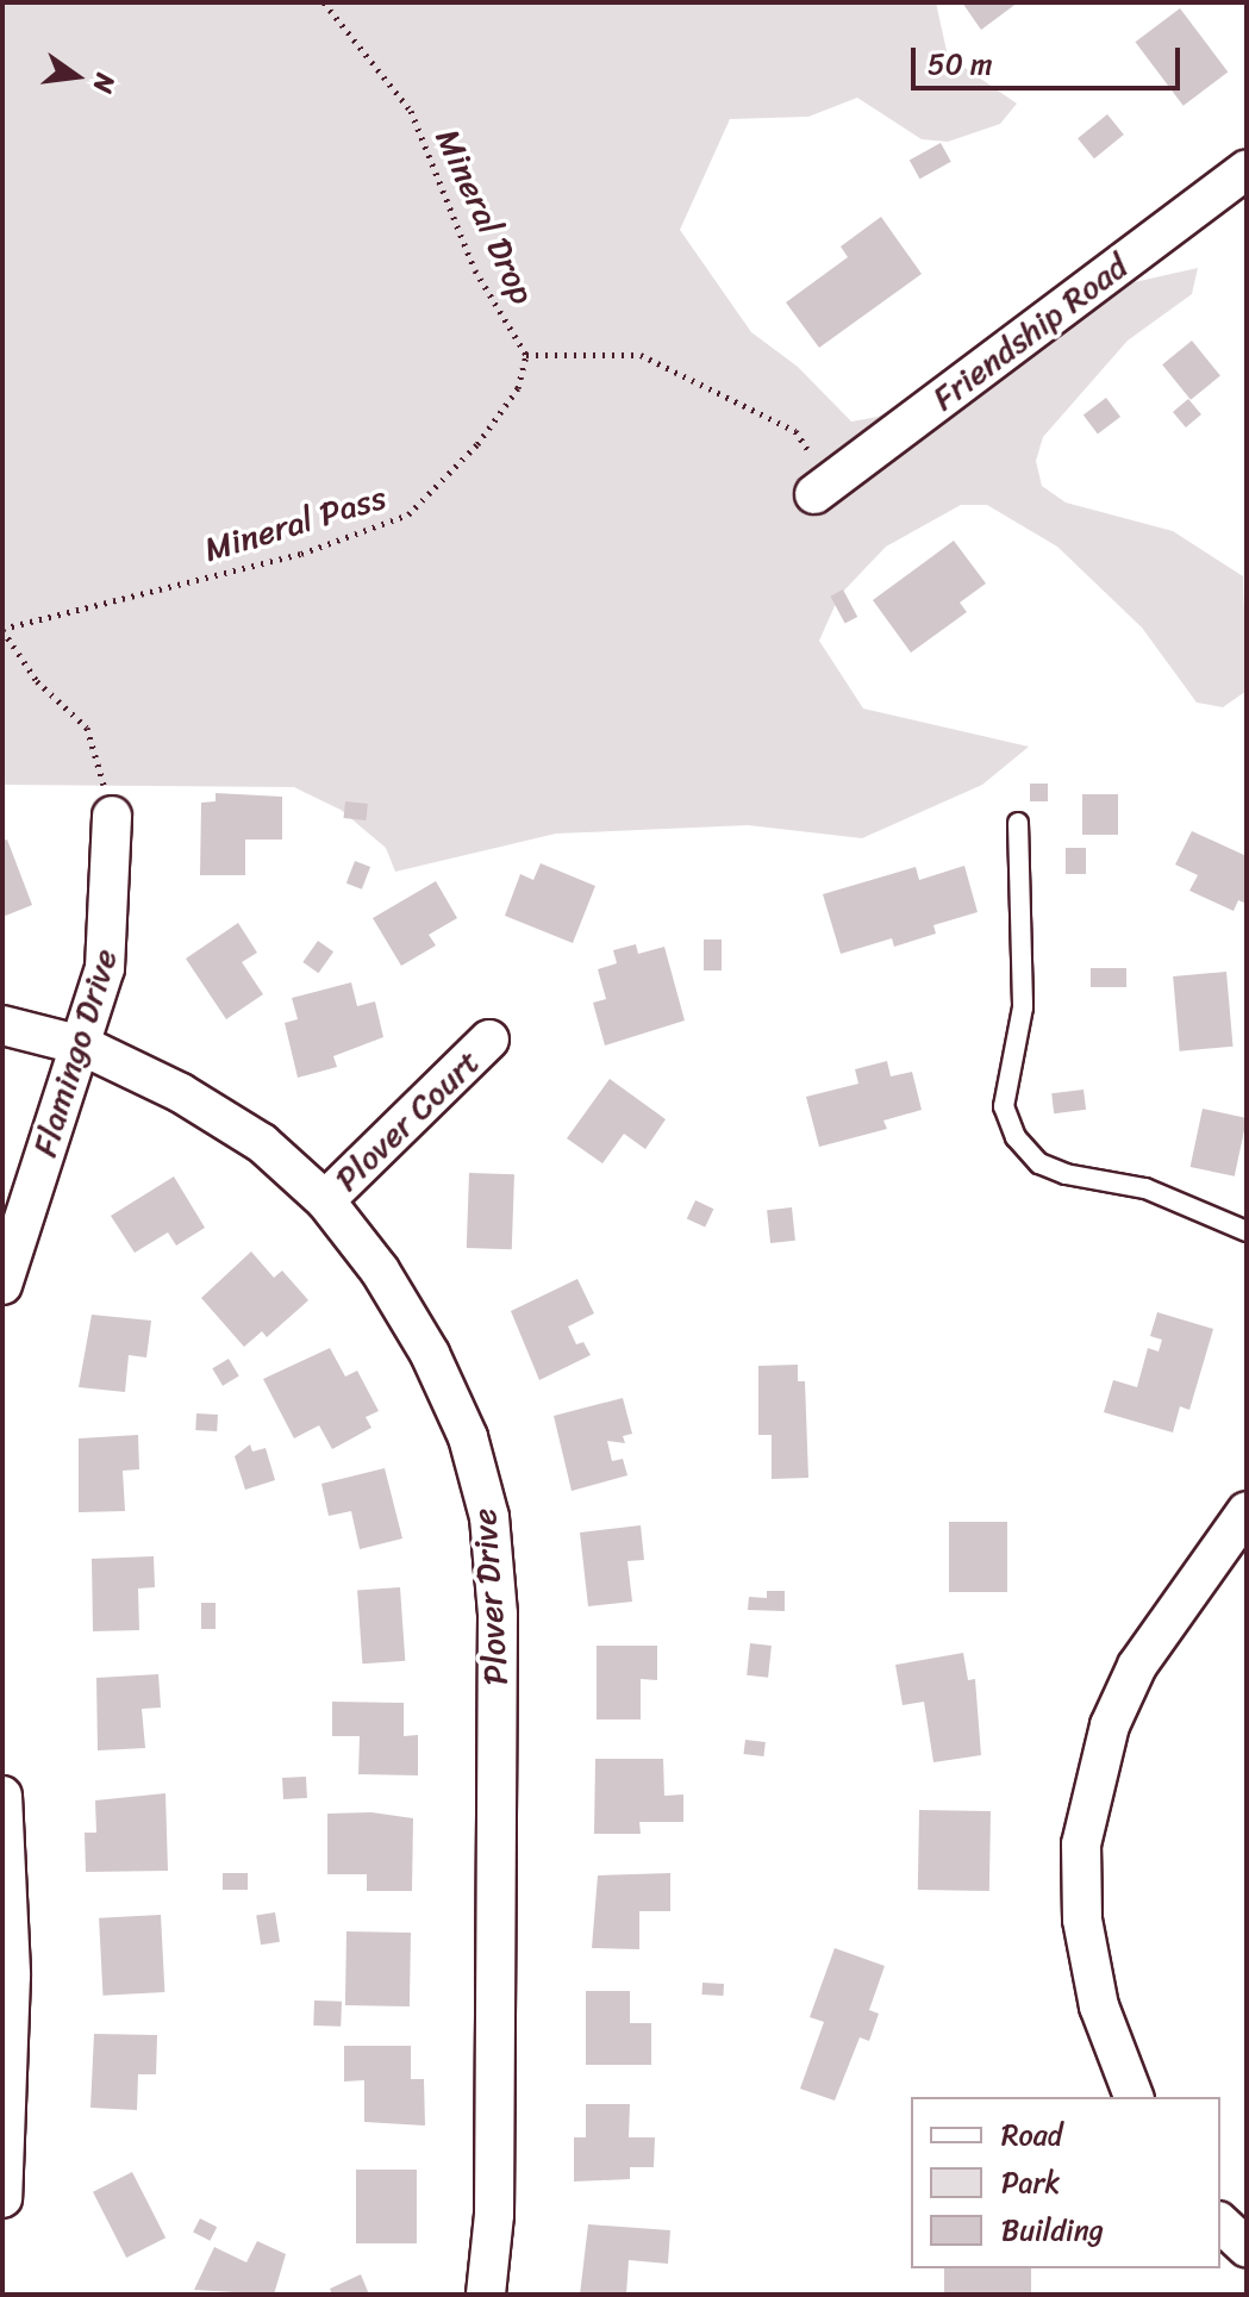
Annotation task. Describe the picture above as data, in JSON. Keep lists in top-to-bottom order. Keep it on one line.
{"streets":{"street":["Friendship Road","Flamingo Drive","Plover Court","Plover Drive"],"path":["Mineral Drop","Mineral Pass"]},"crossings":[["Mineral Drop","Friendship Road"],["Mineral Drop","Mineral Pass"],["Flamingo Drive","Plover Drive"],["Plover Court","Plover Drive"]],"legend":["Road","Park","Building"],"scale_bar":"50 m","north":"right"}
